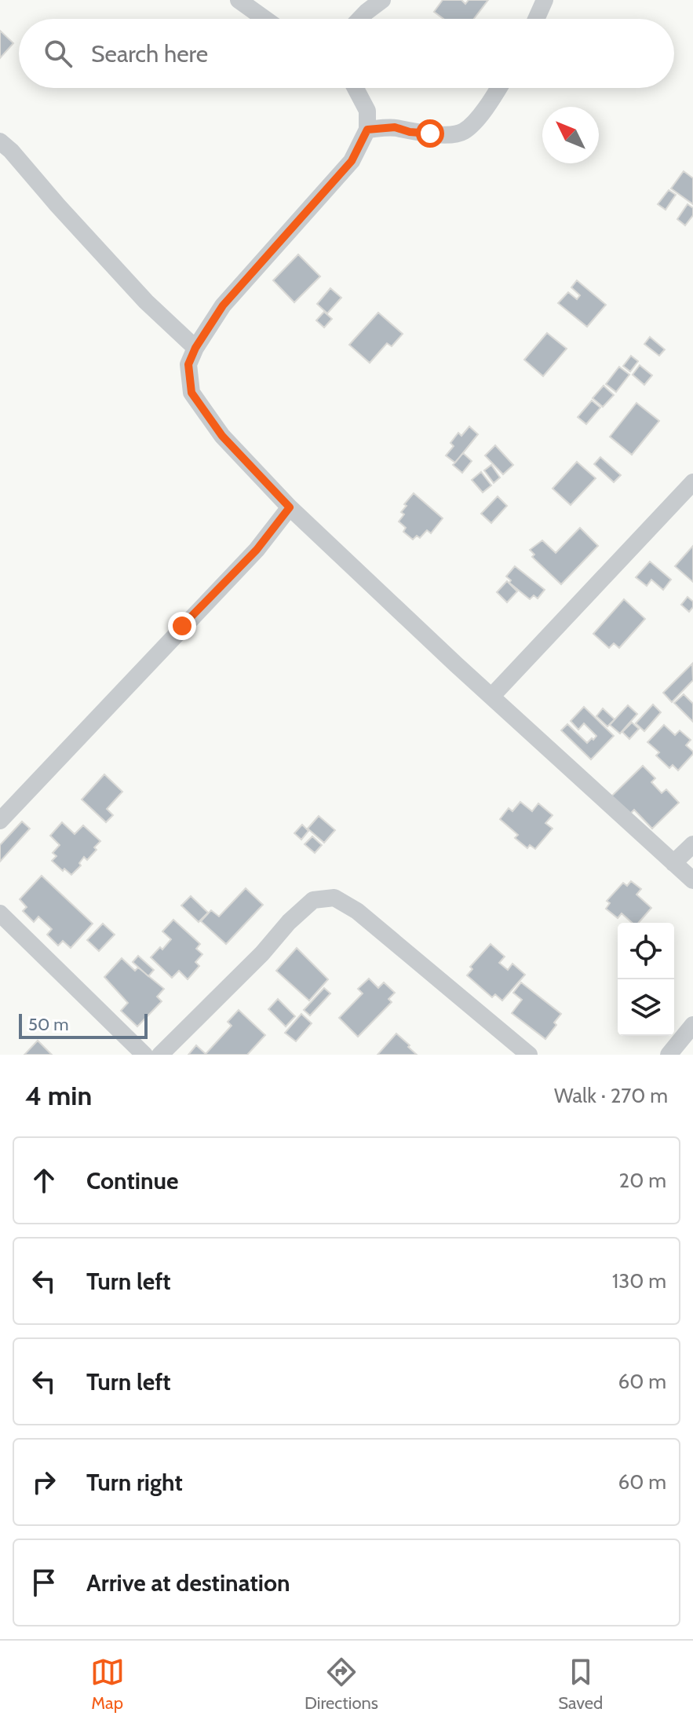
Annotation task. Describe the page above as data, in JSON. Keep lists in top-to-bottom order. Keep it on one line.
{"scale_bar":"50 m","north":"top left","page":{"search":"Search here","scale":"50 m","heading":["4 min","Walk · 270 m"],"list":[["Continue","20 m"],["Turn left","130 m"],["Turn left","60 m"],["Turn right","60 m"],"Arrive at destination"],"nav":["Map","Directions","Saved"]}}
